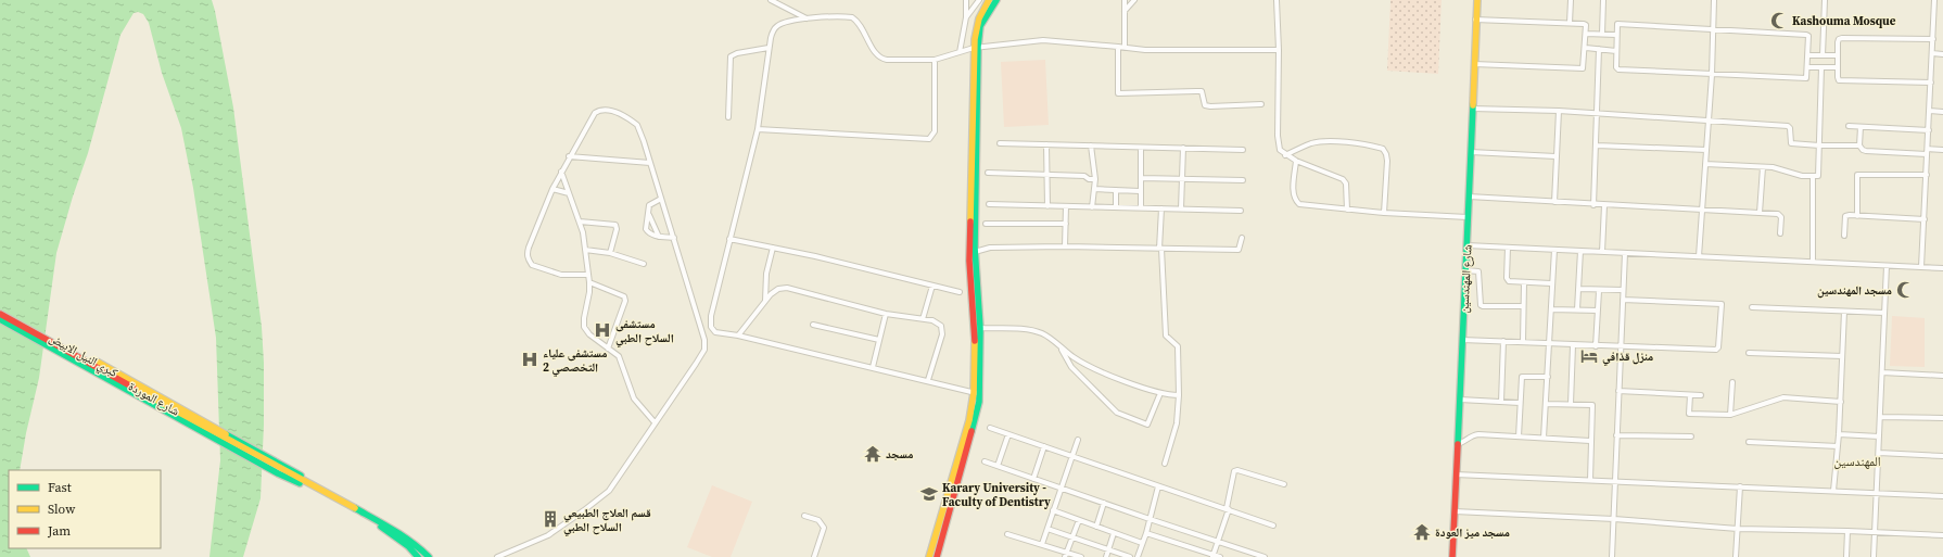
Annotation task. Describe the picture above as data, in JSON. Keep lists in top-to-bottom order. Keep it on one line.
{"streets":{"main road":["شارع المهندسين","كبري النيل الابيض","شارع الموردة"]},"crossings":[["كبري النيل الابيض","شارع الموردة"]],"districts":["المهندسين"],"places":{"mosque":["Kashouma Mosque","مسجد المهندسين"],"hospital":["مستشفى السلاح الطبي","مستشفى علياء التخصصي 2"],"hotel":["منزل قذافي"],"temple":["مسجد","مسجد ميز العودة"],"school or university":["Karary University - Faculty of Dentistry"],"building":["قسم العلاج الطبيعي السلاح الطبي"]},"legend":["Fast","Slow","Jam"]}
